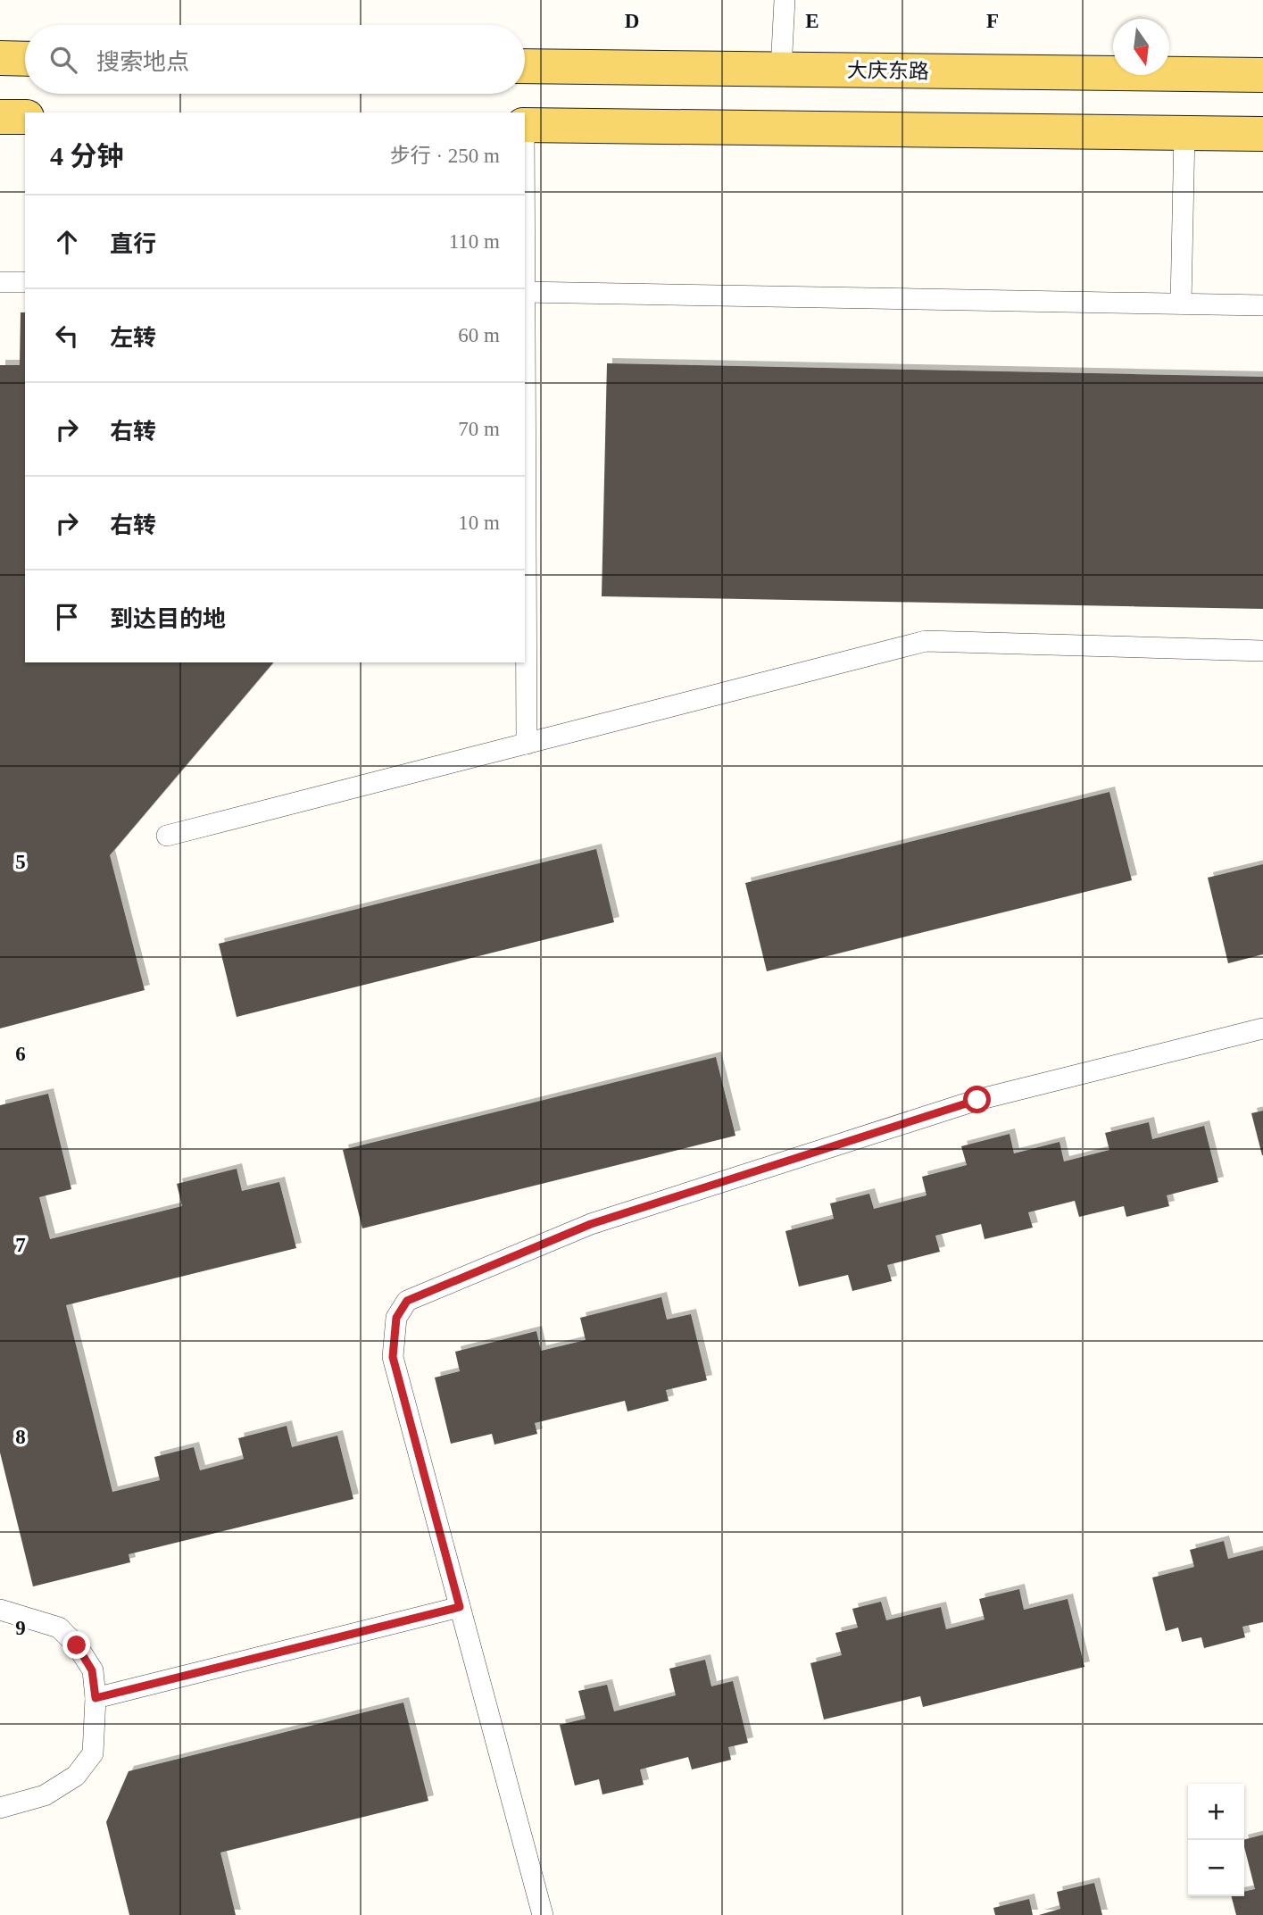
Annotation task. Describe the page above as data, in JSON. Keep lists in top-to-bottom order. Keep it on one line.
{"streets":{"main road":["大庆东路"]},"north":"bottom","page":{"search":"搜索地点","heading":["4 分钟","步行 · 250 m"],"list":[["直行","110 m"],["左转","60 m"],["右转","70 m"],["右转","10 m"],"到达目的地"],"map_buttons":["+","−"]},"grid":{"columns":["D","E","F"],"rows":["5","6","7","8","9"]}}
